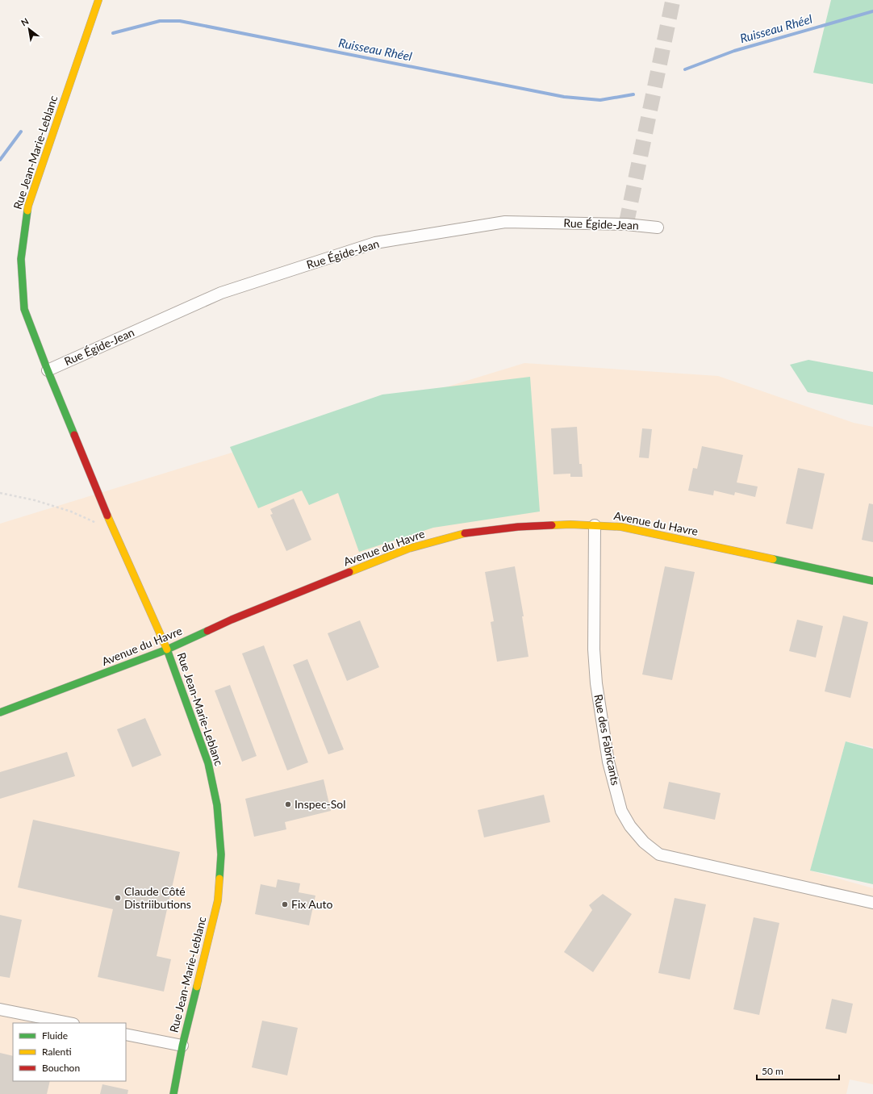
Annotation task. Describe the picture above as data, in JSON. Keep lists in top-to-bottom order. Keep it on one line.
{"streets":{"street":["Rue Jean-Marie-Leblanc","Rue Égide-Jean","Avenue du Havre","Rue des Fabricants"]},"crossings":[["Rue Jean-Marie-Leblanc","Rue Égide-Jean"],["Rue Jean-Marie-Leblanc","Avenue du Havre"],["Avenue du Havre","Rue des Fabricants"]],"water":["Ruisseau Rhéel"],"places":["Inspec-Sol","Claude Côté Distriibutions","Fix Auto"],"legend":["Fluide","Ralenti","Bouchon"],"scale_bar":"50 m","north":"top left"}
